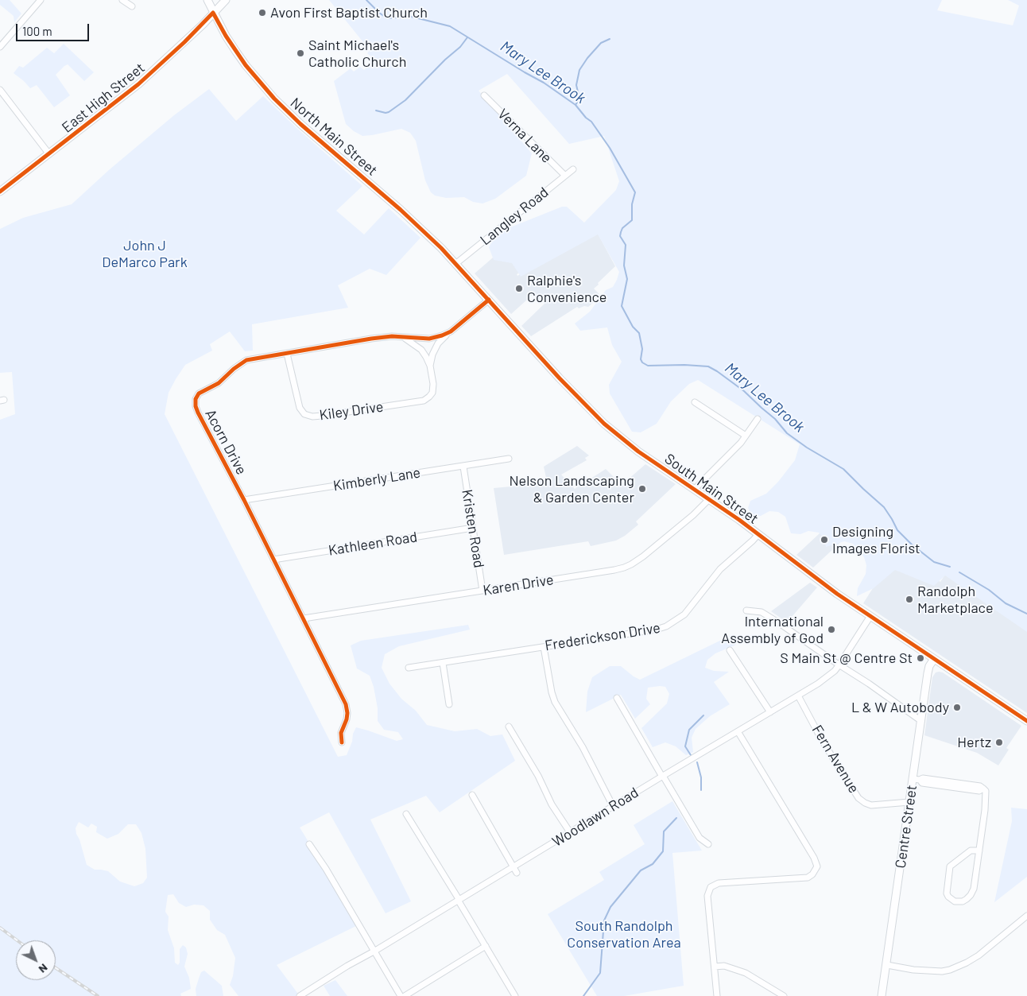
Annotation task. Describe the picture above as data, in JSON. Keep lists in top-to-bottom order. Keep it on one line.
{"streets":{"main road":["East High Street","North Main Street","South Main Street","Centre Street"],"street":["Verna Lane","Langley Road","Kiley Drive","Acorn Drive","Kimberly Lane","Kristen Road","Kathleen Road","Karen Drive","Frederickson Drive","Fern Avenue","Woodlawn Road"]},"crossings":[["East High Street","North Main Street"],["Verna Lane","Langley Road"],["North Main Street","Langley Road"],["North Main Street","South Main Street"],["Langley Road","South Main Street"],["Kiley Drive","Acorn Drive"],["Acorn Drive","Kimberly Lane"],["Acorn Drive","South Main Street"],["Acorn Drive","Kathleen Road"],["Acorn Drive","Karen Drive"],["Kimberly Lane","Kristen Road"],["South Main Street","Karen Drive"],["South Main Street","Frederickson Drive"],["South Main Street","Woodlawn Road"],["South Main Street","Centre Street"],["Kristen Road","Kathleen Road"],["Kristen Road","Karen Drive"],["Fern Avenue","Woodlawn Road"],["Fern Avenue","Centre Street"]],"water":["Mary Lee Brook"],"parks":["John J DeMarco Park","South Randolph Conservation Area"],"places":["Avon First Baptist Church","Saint Michael's Catholic Church","Ralphie's Convenience","Nelson Landscaping & Garden Center","Designing Images Florist","Randolph Marketplace","International Assembly of God","S Main St @ Centre St","L & W Autobody","Hertz"],"scale_bar":"100 m","north":"bottom right"}
